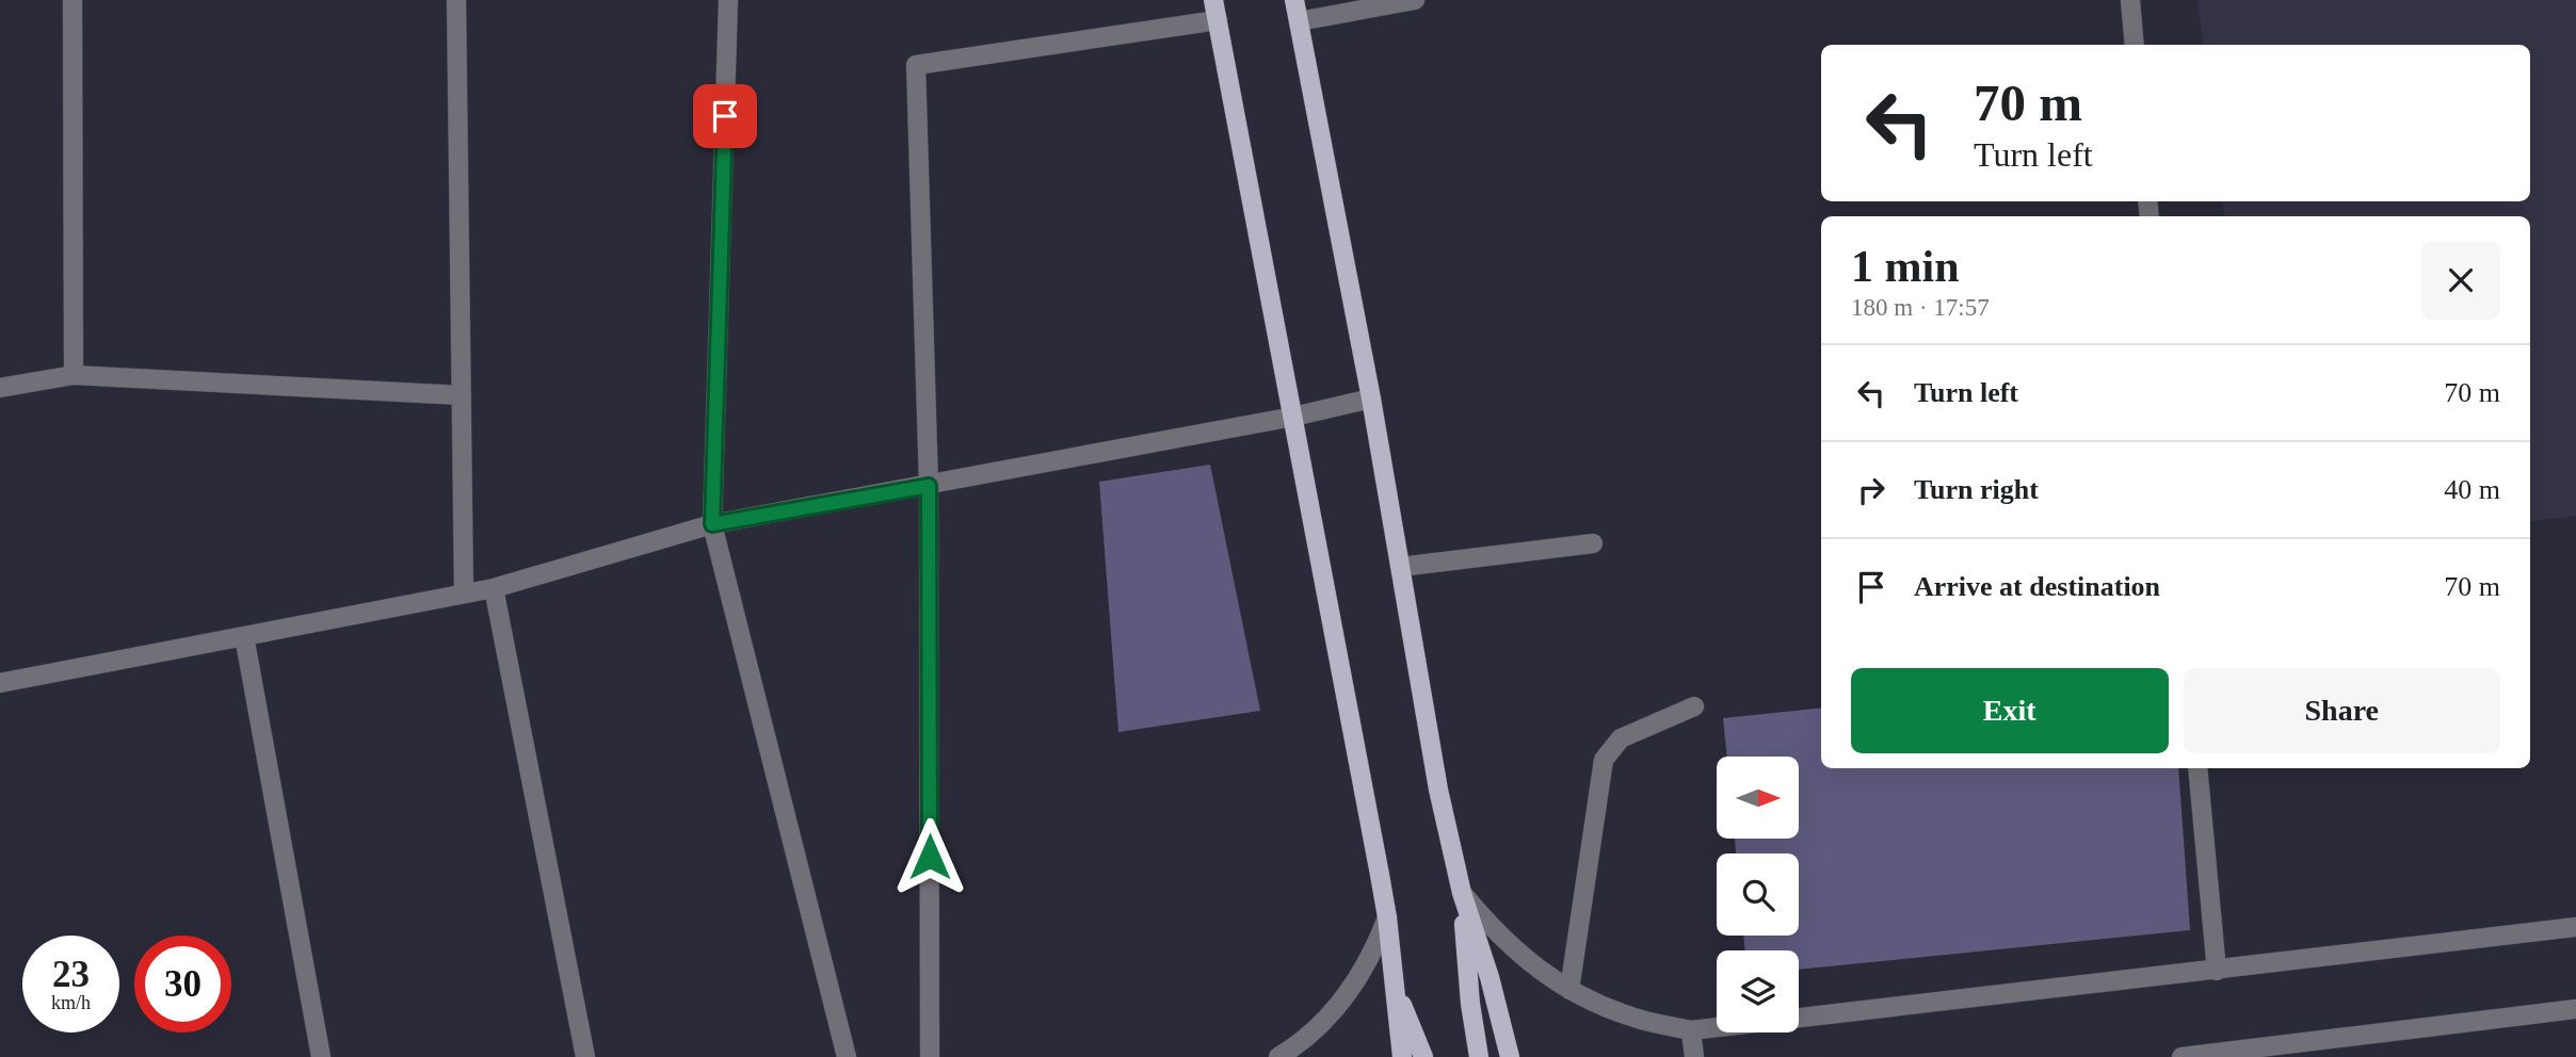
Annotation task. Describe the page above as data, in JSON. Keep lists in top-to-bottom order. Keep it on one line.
{"north":"right","page":{"turn":["70 m","Turn left"],"heading":["1 min","180 m · 17:57"],"list":[{"name":"Turn left","value":"70 m"},{"name":"Turn right","value":"40 m"},{"name":"Arrive at destination","value":"70 m"}],"buttons":["Exit","Share"],"speed":"23 km/h","limit":"30"}}
